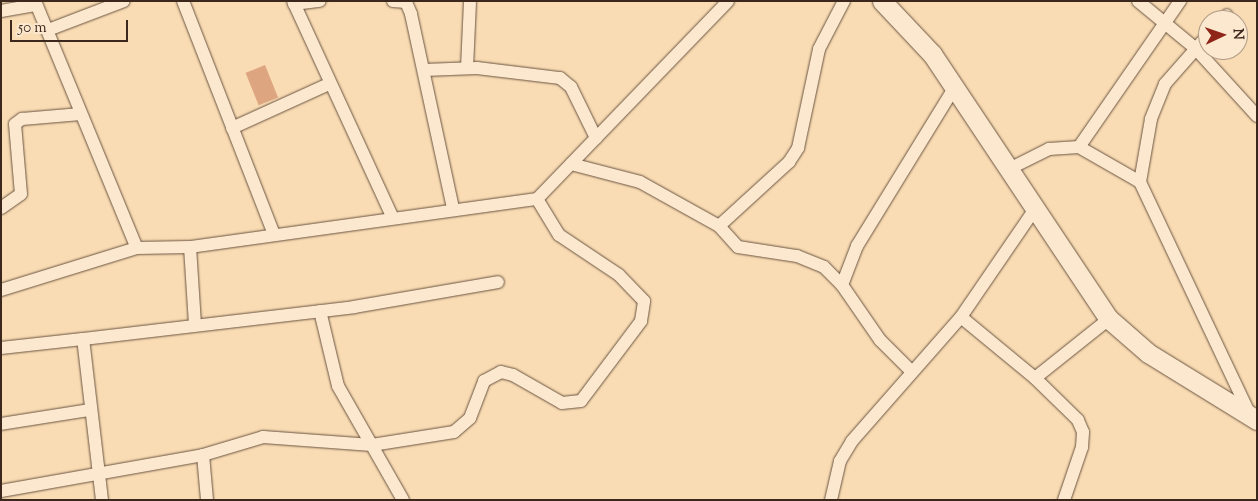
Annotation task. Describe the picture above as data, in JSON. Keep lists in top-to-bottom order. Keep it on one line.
{"scale_bar":"50 m","north":"right"}
